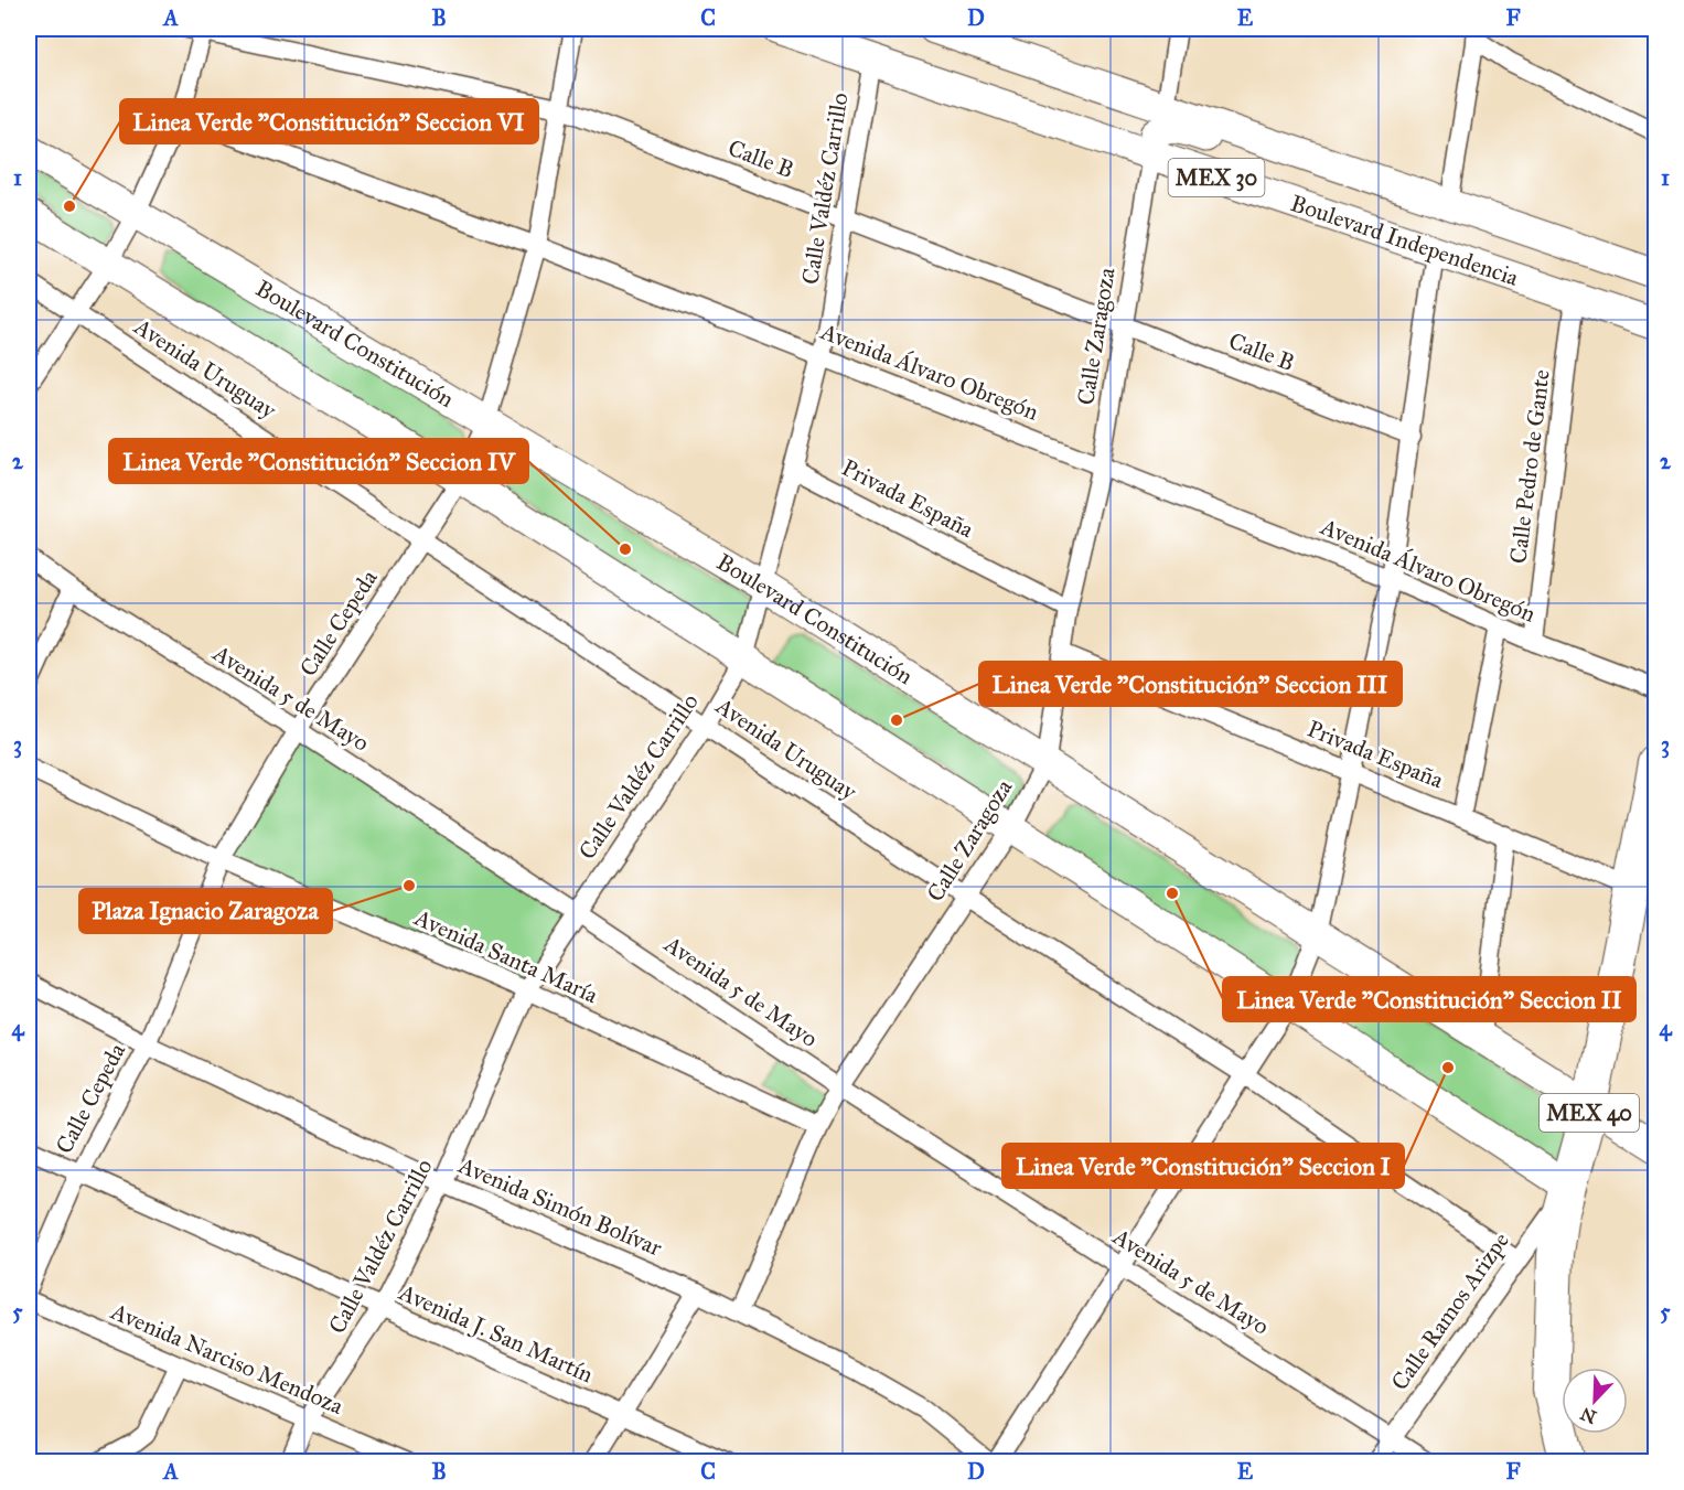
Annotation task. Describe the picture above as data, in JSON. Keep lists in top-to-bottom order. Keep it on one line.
{"streets":{"highway":["MEX 40"],"main road":["MEX 30","Boulevard Independencia","Boulevard Constitución"],"street":["Calle B","Calle Valdéz Carrillo","Calle Zaragoza","Avenida Uruguay","Avenida Álvaro Obregón","Calle Pedro de Gante","Privada España","Calle Cepeda","Avenida 5 de Mayo","Avenida Santa María","Avenida Simón Bolívar","Calle Ramos Arizpe","Avenida J. San Martín","Avenida Narciso Mendoza"]},"crossings":[["Calle B","Calle Valdéz Carrillo"],["Calle B","Calle Zaragoza"],["Calle B","Calle Cepeda"],["Calle Valdéz Carrillo","Boulevard Independencia"],["Calle Valdéz Carrillo","Boulevard Constitución"],["Calle Valdéz Carrillo","Avenida Uruguay"],["Calle Valdéz Carrillo","Avenida Álvaro Obregón"],["Calle Valdéz Carrillo","Privada España"],["Calle Valdéz Carrillo","Avenida 5 de Mayo"],["Calle Valdéz Carrillo","Avenida Santa María"],["Calle Valdéz Carrillo","Avenida Simón Bolívar"],["Calle Valdéz Carrillo","Avenida J. San Martín"],["Calle Valdéz Carrillo","Avenida Narciso Mendoza"],["Boulevard Independencia","Calle Zaragoza"],["Boulevard Independencia","Calle Pedro de Gante"],["Calle Zaragoza","Boulevard Constitución"],["Calle Zaragoza","Avenida Uruguay"],["Calle Zaragoza","Avenida Álvaro Obregón"],["Calle Zaragoza","Privada España"],["Calle Zaragoza","Avenida 5 de Mayo"],["Calle Zaragoza","Avenida Santa María"],["Calle Zaragoza","Avenida Simón Bolívar"],["Boulevard Constitución","Calle Cepeda"],["Boulevard Constitución","MEX 40"],["Avenida Uruguay","Calle Cepeda"],["Avenida Uruguay","Calle Ramos Arizpe"],["Avenida Álvaro Obregón","Calle Pedro de Gante"],["Avenida Álvaro Obregón","Calle Cepeda"],["Privada España","MEX 40"],["Calle Cepeda","Avenida 5 de Mayo"],["Calle Cepeda","Avenida Santa María"],["Calle Cepeda","Avenida Simón Bolívar"],["Calle Cepeda","Avenida J. San Martín"],["Avenida 5 de Mayo","Calle Ramos Arizpe"],["MEX 40","Calle Ramos Arizpe"]],"places":["Linea Verde \"Constitución\" Seccion VI","Linea Verde \"Constitución\" Seccion IV","Linea Verde \"Constitución\" Seccion III","Plaza Ignacio Zaragoza","Linea Verde \"Constitución\" Seccion II","Linea Verde \"Constitución\" Seccion I"],"north":"bottom left","grid":{"columns":["A","B","C","D","E","F"],"rows":["1","2","3","4","5"]}}
